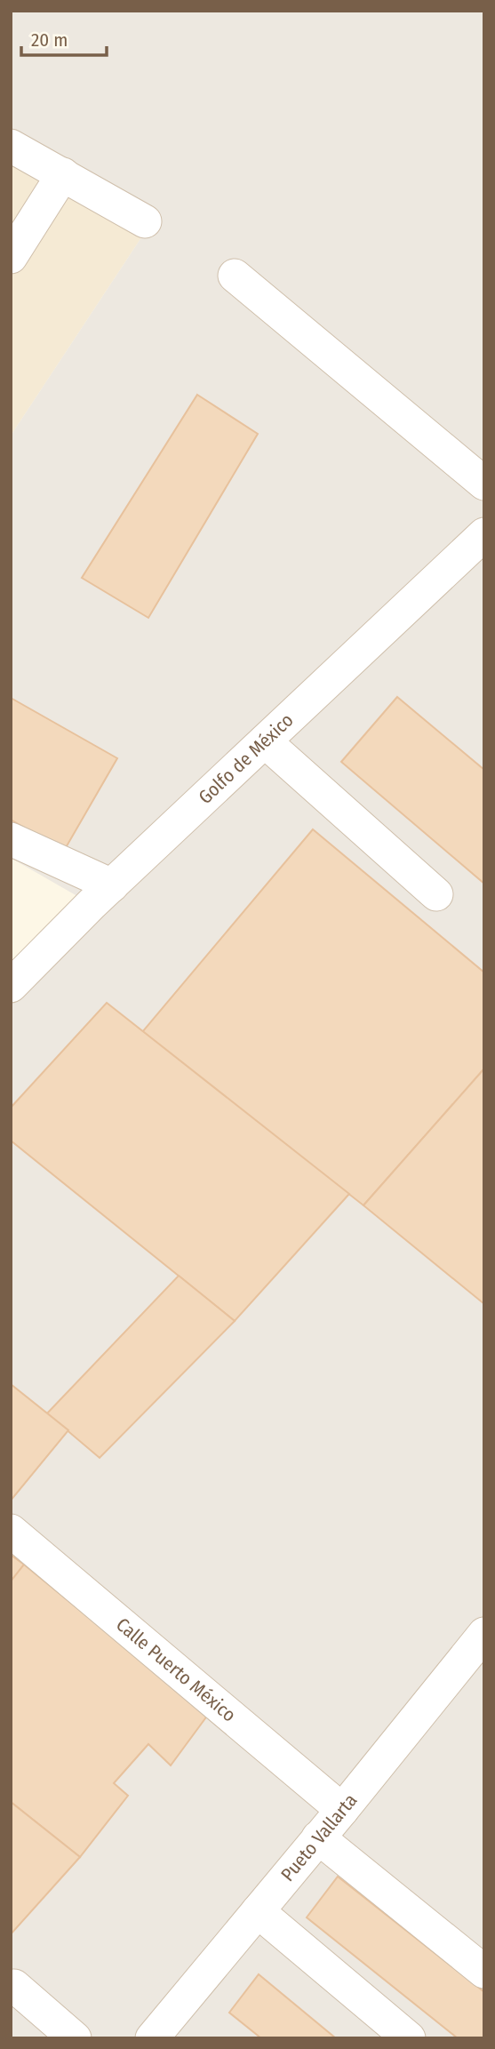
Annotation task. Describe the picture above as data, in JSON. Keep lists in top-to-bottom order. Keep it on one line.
{"streets":{"street":["Golfo de México","Calle Puerto México","Pueto Vallarta"]},"crossings":[["Calle Puerto México","Pueto Vallarta"]],"scale_bar":"20 m"}
